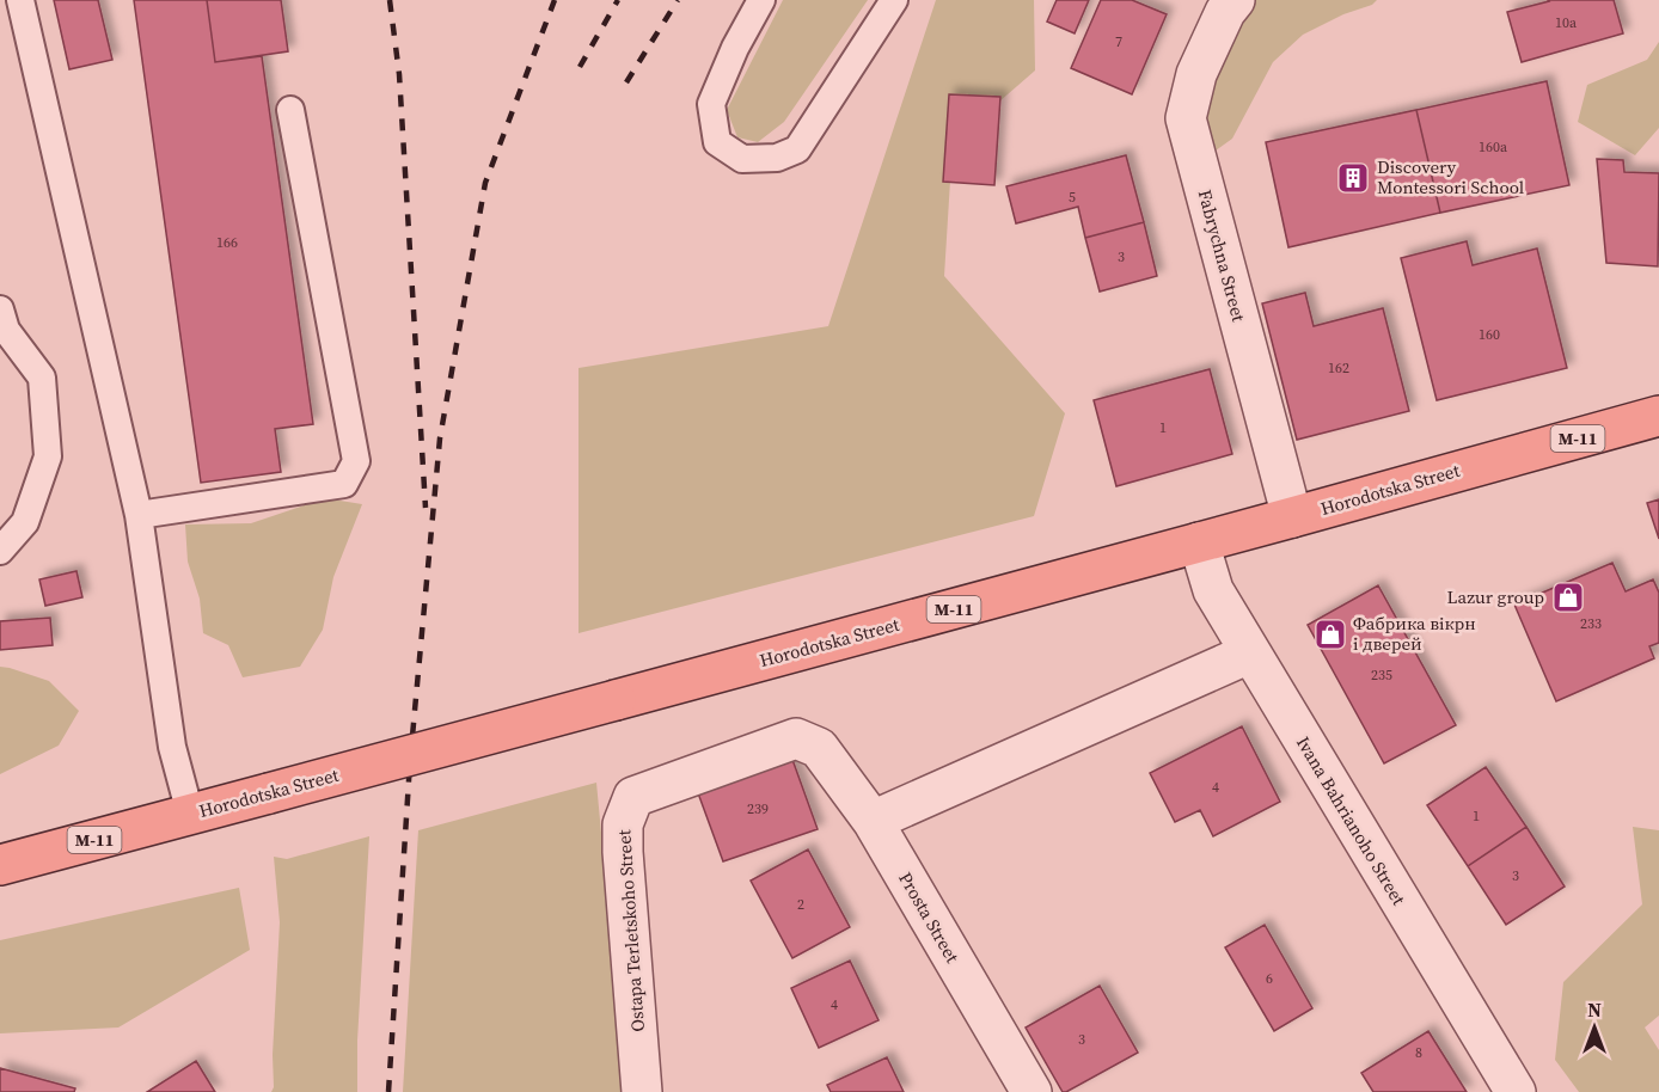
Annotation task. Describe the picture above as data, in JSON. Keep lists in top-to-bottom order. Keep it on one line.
{"streets":{"main road":["М-11","Horodotska Street"],"street":["Fabrychna Street","Ivana Bahrianoho Street","Prosta Street","Ostapa Terletskoho Street"]},"crossings":[["Fabrychna Street","Horodotska Street"],["Horodotska Street","Ivana Bahrianoho Street"],["Prosta Street","Ostapa Terletskoho Street"]],"places":{"building":["Discovery Montessori School"],"shop":["Lazur group","Фабрика вікрн і дверей"]},"house_numbers":["10а","7","160а","5","166","3","160","162","1","233","235","4","239","1","3","2","6","4","3","8"],"north":"top"}
